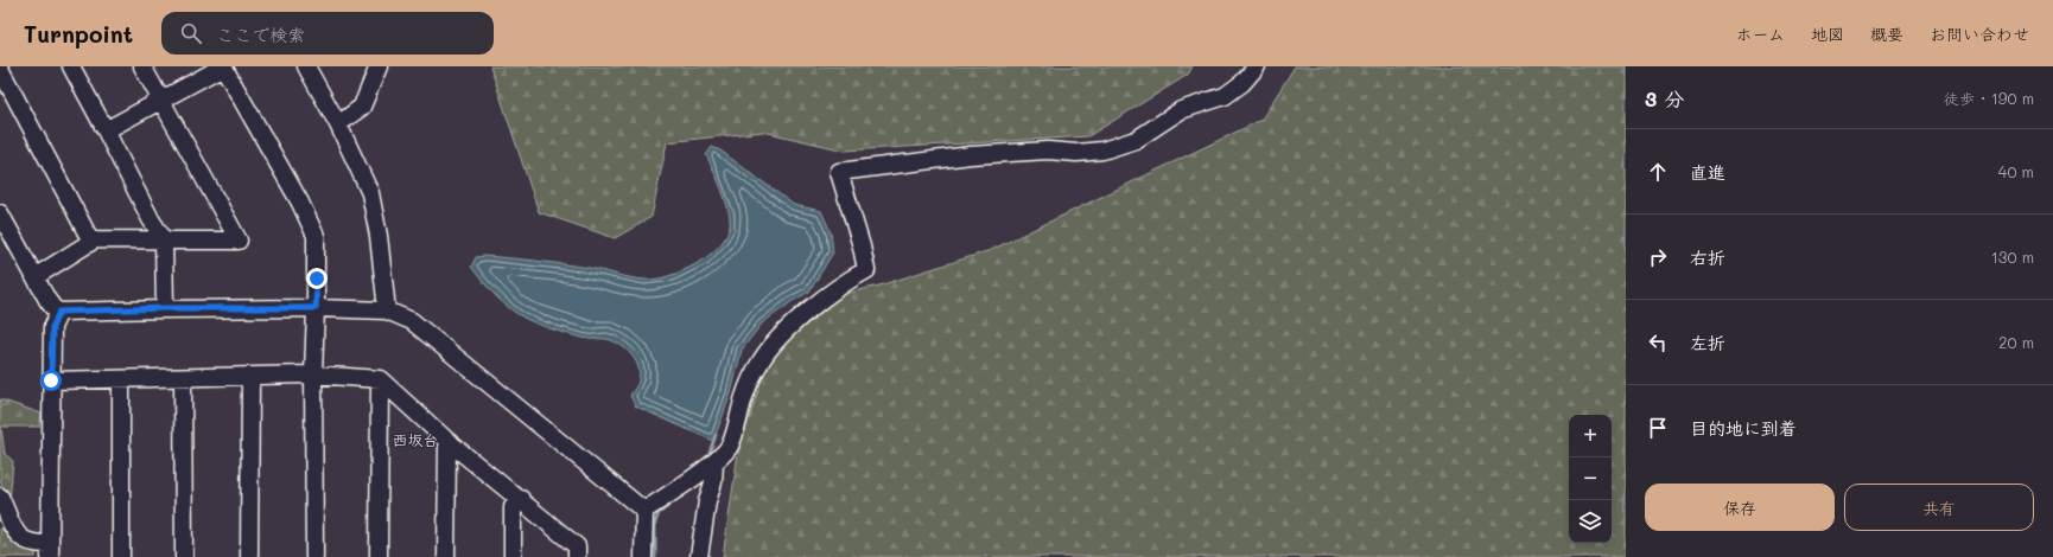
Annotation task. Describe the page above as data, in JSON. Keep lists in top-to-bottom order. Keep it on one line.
{"districts":["西坂台"],"page":{"header":"Turnpoint","search":"ここで検索","nav":["ホーム","地図","概要","お問い合わせ"],"heading":["3 分","徒歩 · 190 m"],"list":[["直進","40 m"],["右折","130 m"],["左折","20 m"],"目的地に到着"],"map_buttons":["+","−"],"buttons":["保存","共有"]}}
